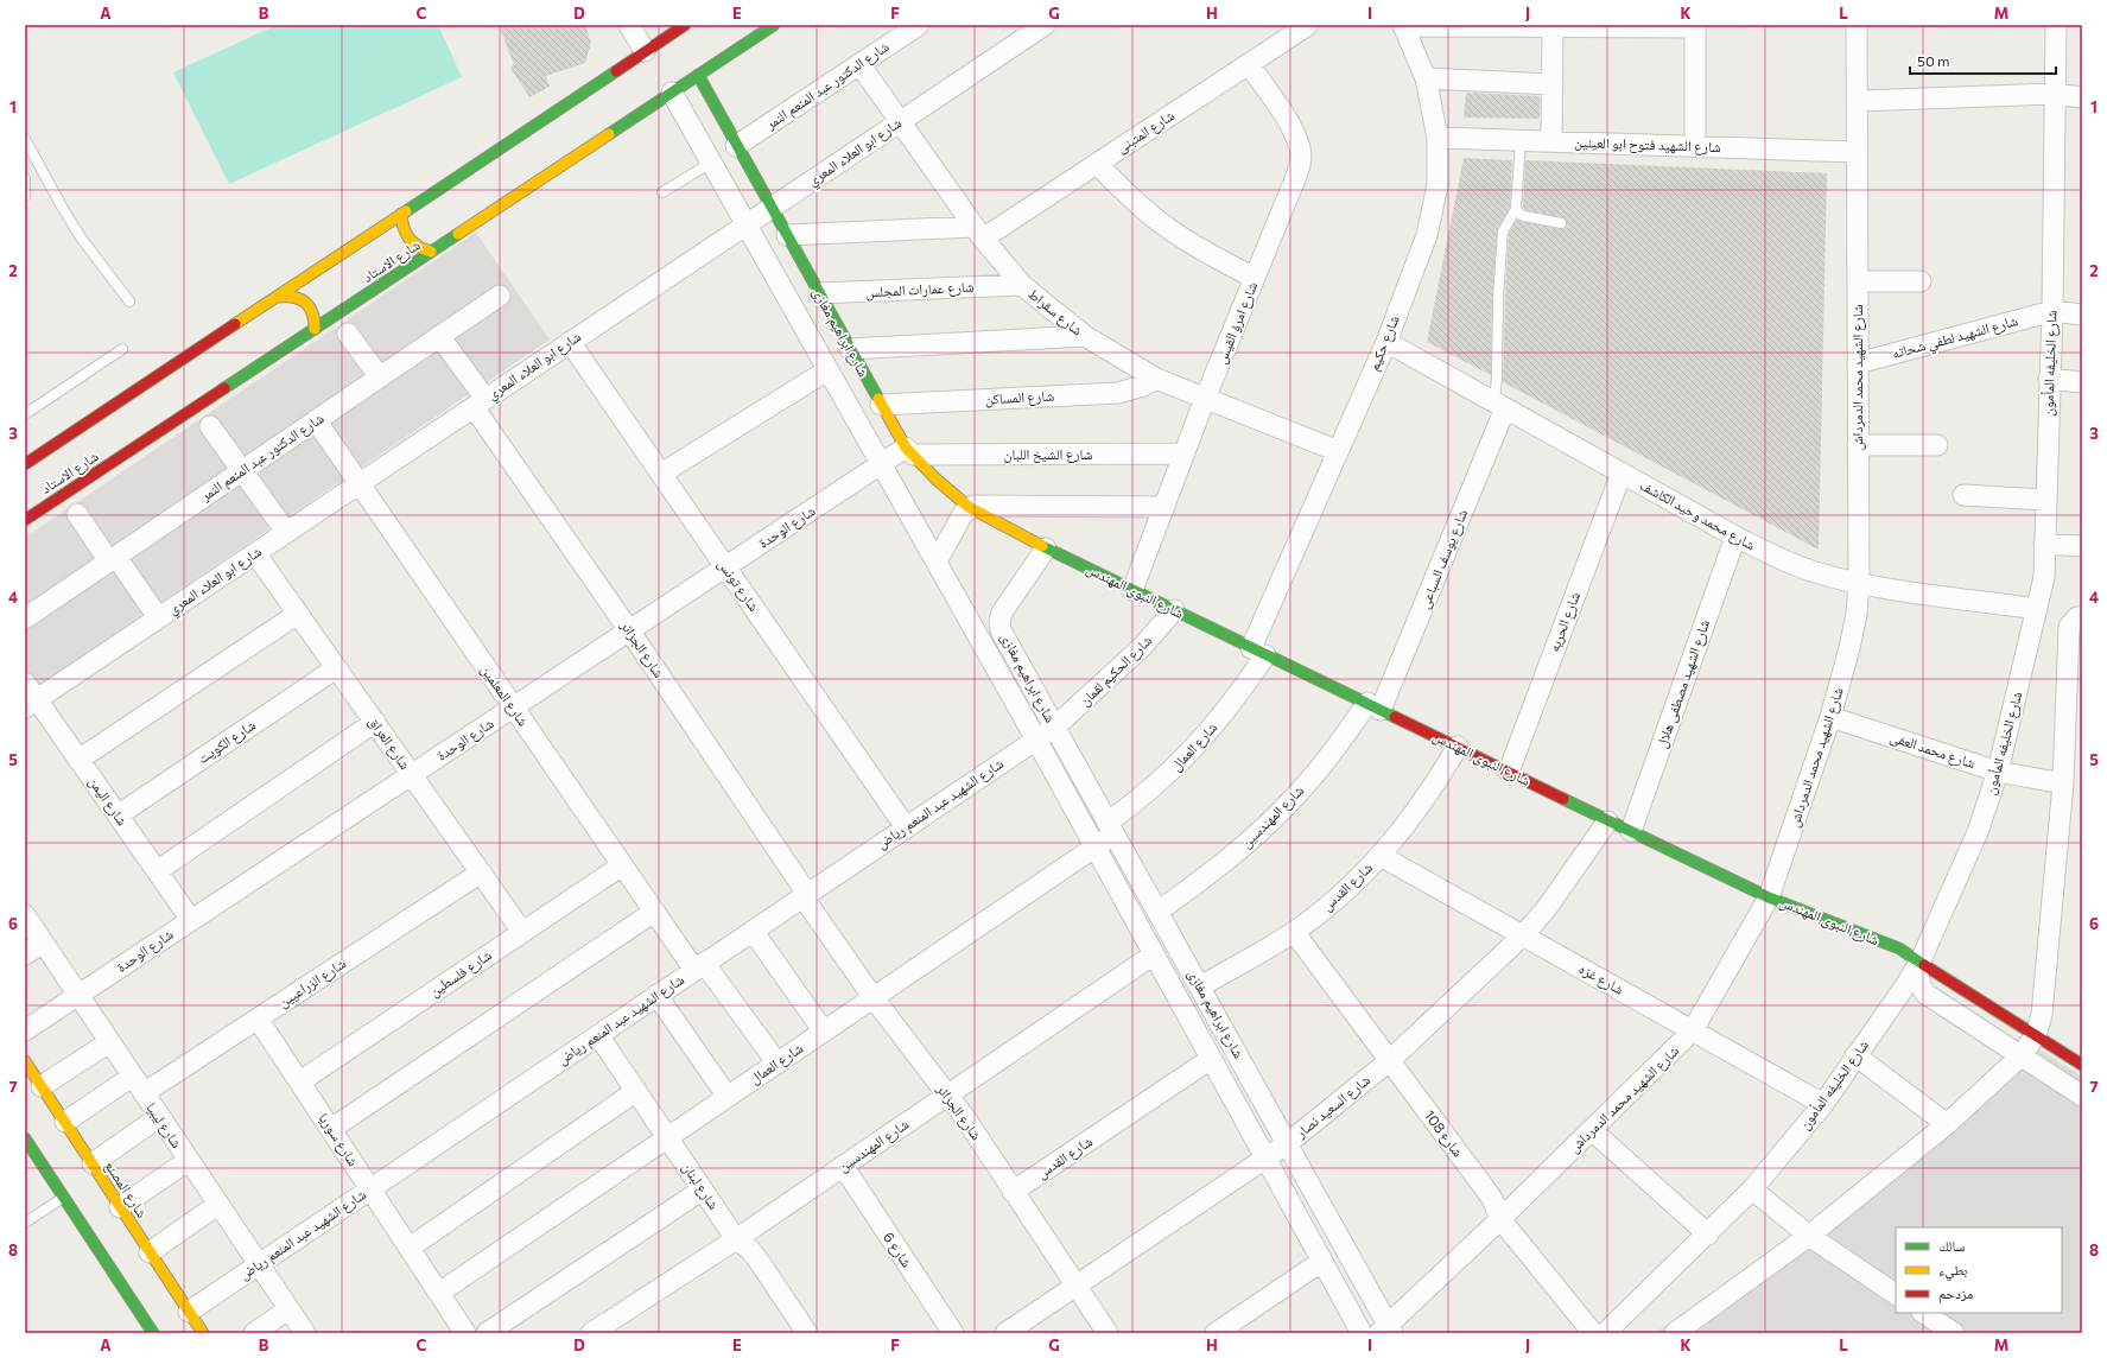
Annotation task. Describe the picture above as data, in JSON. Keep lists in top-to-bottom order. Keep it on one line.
{"streets":{"main road":["شارع الاستاد","شارع ابراهيم مغازى","شارع النبوى المهندس","شارع المصنع"],"street":["شارع الدكتور عبد المنعم النمر","شارع المتبنى","شارع الشهيد فتوح ابو العينين","شارع ابو العلاء المعري","شارع عمارات المجلس","شارع سقراط","شارع امرؤ القيس","شارع الشهيد لطفي شحاته","شارع حكيم","شارع الخليفه المأمون","شارع الشهيد محمد الدمرداش","شارع المساكن","شارع الشيخ اللبان","شارع محمد وحيد الكاشف","شارع الوحدة","شارع يوسف السباعى","شارع تونس","شارع الحريه","شارع الجزائر","شارع الحكيم لقمان","شارع الشهيد مصطفى هلال","شارع المعلمين","شارع الكويت","شارع العراق","شارع العمال","شارع محمد العفى","شارع اليمن","شارع الشهيد عبد المنعم رياض","شارع المهندسين","شارع القدس","شارع فلسطين","شارع غزه","شارع الزراعيين","شارع السعيد نصار","شارع ليبيا","شارع 108","شارع سوريا","شارع لبنان","شارع 6"]},"crossings":[["شارع الدكتور عبد المنعم النمر","شارع سقراط"],["شارع الدكتور عبد المنعم النمر","شارع ابراهيم مغازى"],["شارع الدكتور عبد المنعم النمر","شارع الجزائر"],["شارع الدكتور عبد المنعم النمر","شارع المعلمين"],["شارع المتبنى","شارع سقراط"],["شارع المتبنى","شارع امرؤ القيس"],["شارع الشهيد فتوح ابو العينين","شارع حكيم"],["شارع الشهيد فتوح ابو العينين","شارع الشهيد محمد الدمرداش"],["شارع ابو العلاء المعري","شارع سقراط"],["شارع ابو العلاء المعري","شارع ابراهيم مغازى"],["شارع ابو العلاء المعري","شارع تونس"],["شارع ابو العلاء المعري","شارع الجزائر"],["شارع ابو العلاء المعري","شارع المعلمين"],["شارع ابو العلاء المعري","شارع العراق"],["شارع ابو العلاء المعري","شارع اليمن"],["شارع الاستاد","شارع ابراهيم مغازى"],["شارع عمارات المجلس","شارع سقراط"],["شارع عمارات المجلس","شارع ابراهيم مغازى"],["شارع سقراط","شارع امرؤ القيس"],["شارع سقراط","شارع حكيم"],["شارع سقراط","شارع المساكن"],["شارع امرؤ القيس","شارع الشيخ اللبان"],["شارع امرؤ القيس","شارع النبوى المهندس"],["شارع ابراهيم مغازى","شارع الشهيد محمد الدمرداش"],["شارع ابراهيم مغازى","شارع المساكن"],["شارع ابراهيم مغازى","شارع الشيخ اللبان"],["شارع ابراهيم مغازى","شارع الوحدة"],["شارع ابراهيم مغازى","شارع النبوى المهندس"],["شارع ابراهيم مغازى","شارع الحكيم لقمان"],["شارع ابراهيم مغازى","شارع العمال"],["شارع ابراهيم مغازى","شارع الشهيد عبد المنعم رياض"],["شارع ابراهيم مغازى","شارع المهندسين"],["شارع ابراهيم مغازى","شارع القدس"],["شارع ابراهيم مغازى","شارع السعيد نصار"],["شارع الشهيد لطفي شحاته","شارع الخليفه المأمون"],["شارع الشهيد لطفي شحاته","شارع الشهيد محمد الدمرداش"],["شارع حكيم","شارع محمد وحيد الكاشف"],["شارع حكيم","شارع النبوى المهندس"],["شارع حكيم","شارع العمال"],["شارع الخليفه المأمون","شارع محمد وحيد الكاشف"],["شارع الخليفه المأمون","شارع النبوى المهندس"],["شارع الخليفه المأمون","شارع محمد العفى"],["شارع الخليفه المأمون","شارع غزه"],["شارع الشهيد محمد الدمرداش","شارع محمد وحيد الكاشف"],["شارع الشهيد محمد الدمرداش","شارع النبوى المهندس"],["شارع الشهيد محمد الدمرداش","شارع محمد العفى"],["شارع الشهيد محمد الدمرداش","شارع غزه"],["شارع الشهيد محمد الدمرداش","شارع 108"],["شارع الشيخ اللبان","شارع الوحدة"],["شارع محمد وحيد الكاشف","شارع يوسف السباعى"],["شارع محمد وحيد الكاشف","شارع الحريه"],["شارع محمد وحيد الكاشف","شارع الشهيد مصطفى هلال"],["شارع الوحدة","شارع تونس"],["شارع الوحدة","شارع الجزائر"],["شارع الوحدة","شارع المعلمين"],["شارع الوحدة","شارع العراق"],["شارع الوحدة","شارع اليمن"],["شارع الوحدة","شارع ليبيا"],["شارع يوسف السباعى","شارع النبوى المهندس"],["شارع يوسف السباعى","شارع المهندسين"],["شارع تونس","شارع الشهيد عبد المنعم رياض"],["شارع النبوى المهندس","شارع الحريه"],["شارع النبوى المهندس","شارع الحكيم لقمان"],["شارع النبوى المهندس","شارع الشهيد مصطفى هلال"],["شارع النبوى المهندس","شارع العمال"],["شارع النبوى المهندس","شارع المهندسين"],["شارع النبوى المهندس","شارع القدس"],["شارع النبوى المهندس","شارع السعيد نصار"],["شارع الجزائر","شارع العمال"],["شارع الجزائر","شارع الشهيد عبد المنعم رياض"],["شارع الجزائر","شارع المهندسين"],["شارع الجزائر","شارع القدس"],["شارع الجزائر","شارع السعيد نصار"],["شارع الحكيم لقمان","شارع الشهيد عبد المنعم رياض"],["شارع المعلمين","شارع العمال"],["شارع المعلمين","شارع الشهيد عبد المنعم رياض"],["شارع المعلمين","شارع فلسطين"],["شارع الكويت","شارع العراق"],["شارع الكويت","شارع اليمن"],["شارع العراق","شارع فلسطين"],["شارع العراق","شارع الزراعيين"],["شارع العمال","شارع سوريا"],["شارع العمال","شارع لبنان"],["شارع الشهيد عبد المنعم رياض","شارع ليبيا"],["شارع الشهيد عبد المنعم رياض","شارع سوريا"],["شارع الشهيد عبد المنعم رياض","شارع لبنان"],["شارع الشهيد عبد المنعم رياض","شارع المصنع"],["شارع المهندسين","شارع لبنان"],["شارع المهندسين","شارع 6"],["شارع القدس","شارع غزه"],["شارع القدس","شارع 108"],["شارع فلسطين","شارع سوريا"],["شارع غزه","شارع السعيد نصار"],["شارع الزراعيين","شارع ليبيا"],["شارع الزراعيين","شارع سوريا"],["شارع السعيد نصار","شارع 108"]],"legend":["سالك","بطيء","مزدحم"],"scale_bar":"50 m","grid":{"columns":["A","B","C","D","E","F","G","H","I","J","K","L","M"],"rows":["1","2","3","4","5","6","7","8"]}}
